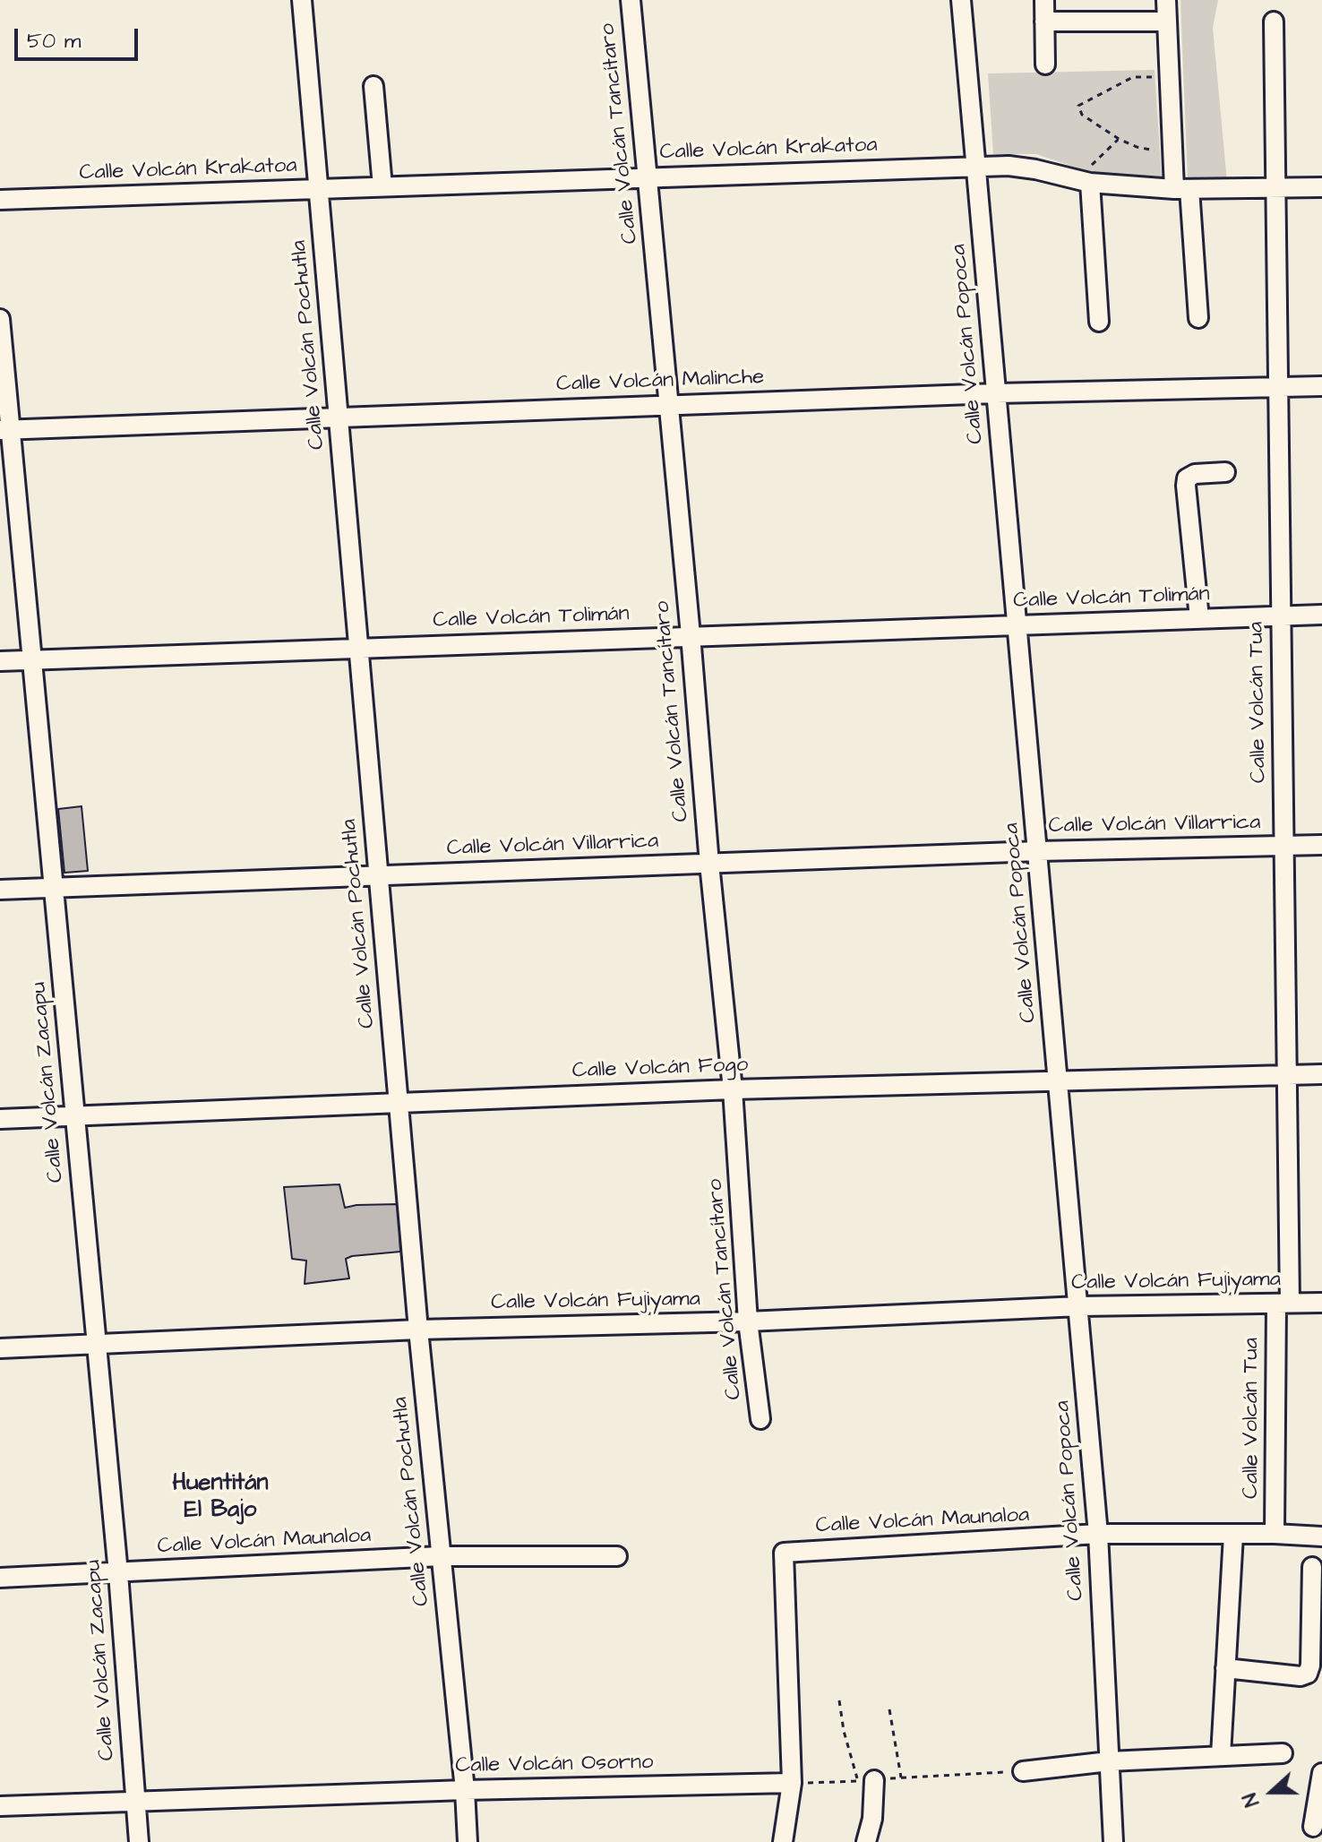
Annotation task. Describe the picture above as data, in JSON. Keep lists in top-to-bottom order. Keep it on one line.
{"streets":{"street":["Calle Volcán Tancítaro","Calle Volcán Krakatoa","Calle Volcán Popoca","Calle Volcán Pochutla","Calle Volcán Malinche","Calle Volcán Tolimán","Calle Volcán Tua","Calle Volcán Villarrica","Calle Volcán Fogo","Calle Volcán Zacapu","Calle Volcán Fujiyama","Calle Volcán Maunaloa","Calle Volcán Osorno"]},"crossings":[["Calle Volcán Tancítaro","Calle Volcán Krakatoa"],["Calle Volcán Tancítaro","Calle Volcán Malinche"],["Calle Volcán Tancítaro","Calle Volcán Tolimán"],["Calle Volcán Tancítaro","Calle Volcán Villarrica"],["Calle Volcán Tancítaro","Calle Volcán Fogo"],["Calle Volcán Tancítaro","Calle Volcán Fujiyama"],["Calle Volcán Krakatoa","Calle Volcán Popoca"],["Calle Volcán Krakatoa","Calle Volcán Pochutla"],["Calle Volcán Krakatoa","Calle Volcán Tua"],["Calle Volcán Popoca","Calle Volcán Malinche"],["Calle Volcán Popoca","Calle Volcán Tolimán"],["Calle Volcán Popoca","Calle Volcán Villarrica"],["Calle Volcán Popoca","Calle Volcán Fogo"],["Calle Volcán Popoca","Calle Volcán Fujiyama"],["Calle Volcán Popoca","Calle Volcán Maunaloa"],["Calle Volcán Pochutla","Calle Volcán Malinche"],["Calle Volcán Pochutla","Calle Volcán Tolimán"],["Calle Volcán Pochutla","Calle Volcán Villarrica"],["Calle Volcán Pochutla","Calle Volcán Fogo"],["Calle Volcán Pochutla","Calle Volcán Fujiyama"],["Calle Volcán Pochutla","Calle Volcán Maunaloa"],["Calle Volcán Pochutla","Calle Volcán Osorno"],["Calle Volcán Malinche","Calle Volcán Tua"],["Calle Volcán Malinche","Calle Volcán Zacapu"],["Calle Volcán Tolimán","Calle Volcán Tua"],["Calle Volcán Tolimán","Calle Volcán Zacapu"],["Calle Volcán Tua","Calle Volcán Villarrica"],["Calle Volcán Tua","Calle Volcán Fogo"],["Calle Volcán Tua","Calle Volcán Fujiyama"],["Calle Volcán Tua","Calle Volcán Maunaloa"],["Calle Volcán Villarrica","Calle Volcán Zacapu"],["Calle Volcán Fogo","Calle Volcán Zacapu"],["Calle Volcán Zacapu","Calle Volcán Fujiyama"],["Calle Volcán Zacapu","Calle Volcán Maunaloa"],["Calle Volcán Zacapu","Calle Volcán Osorno"],["Calle Volcán Maunaloa","Calle Volcán Osorno"]],"districts":["Huentitán El Bajo"],"scale_bar":"50 m","north":"left"}
